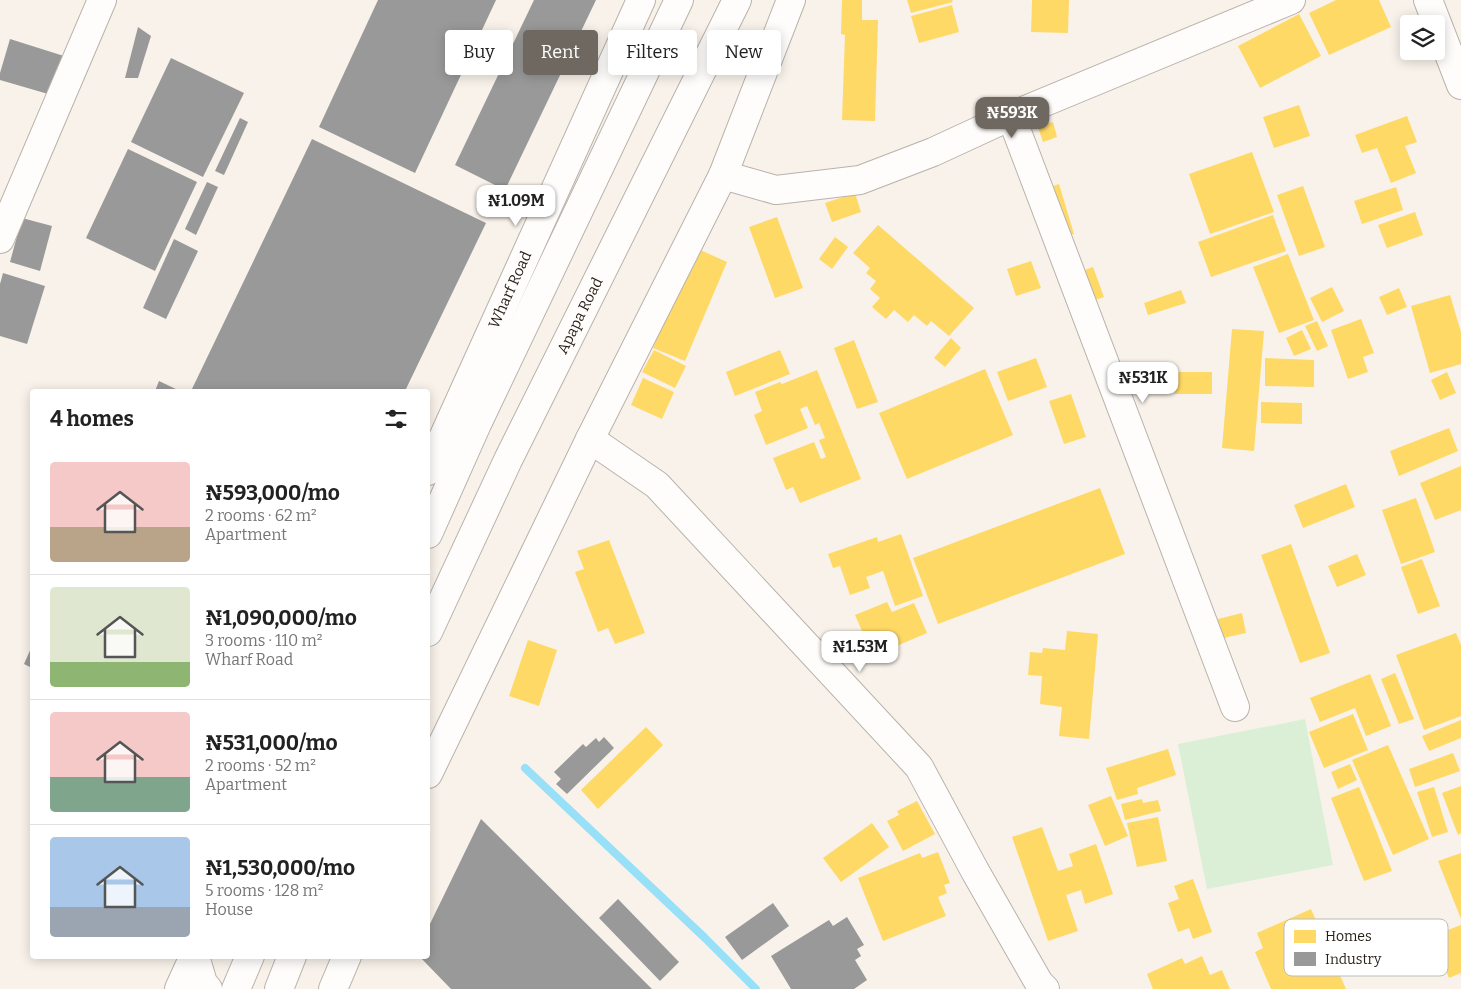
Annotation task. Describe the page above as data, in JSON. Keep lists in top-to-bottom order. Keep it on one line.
{"streets":{"main road":["Wharf Road","Apapa Road"]},"legend":["Homes","Industry"],"page":{"chip":["Buy","Rent","Filters","New"],"price":["₦593K","₦1.09M","₦531K","₦1.53M"],"heading":"4 homes","list":[{"name":"₦593,000/mo","note":"2 rooms · 62 m² · Apartment"},{"name":"₦1,090,000/mo","note":"3 rooms · 110 m² · Wharf Road"},{"name":"₦531,000/mo","note":"2 rooms · 52 m² · Apartment"},{"name":"₦1,530,000/mo","note":"5 rooms · 128 m² · House"}]}}
